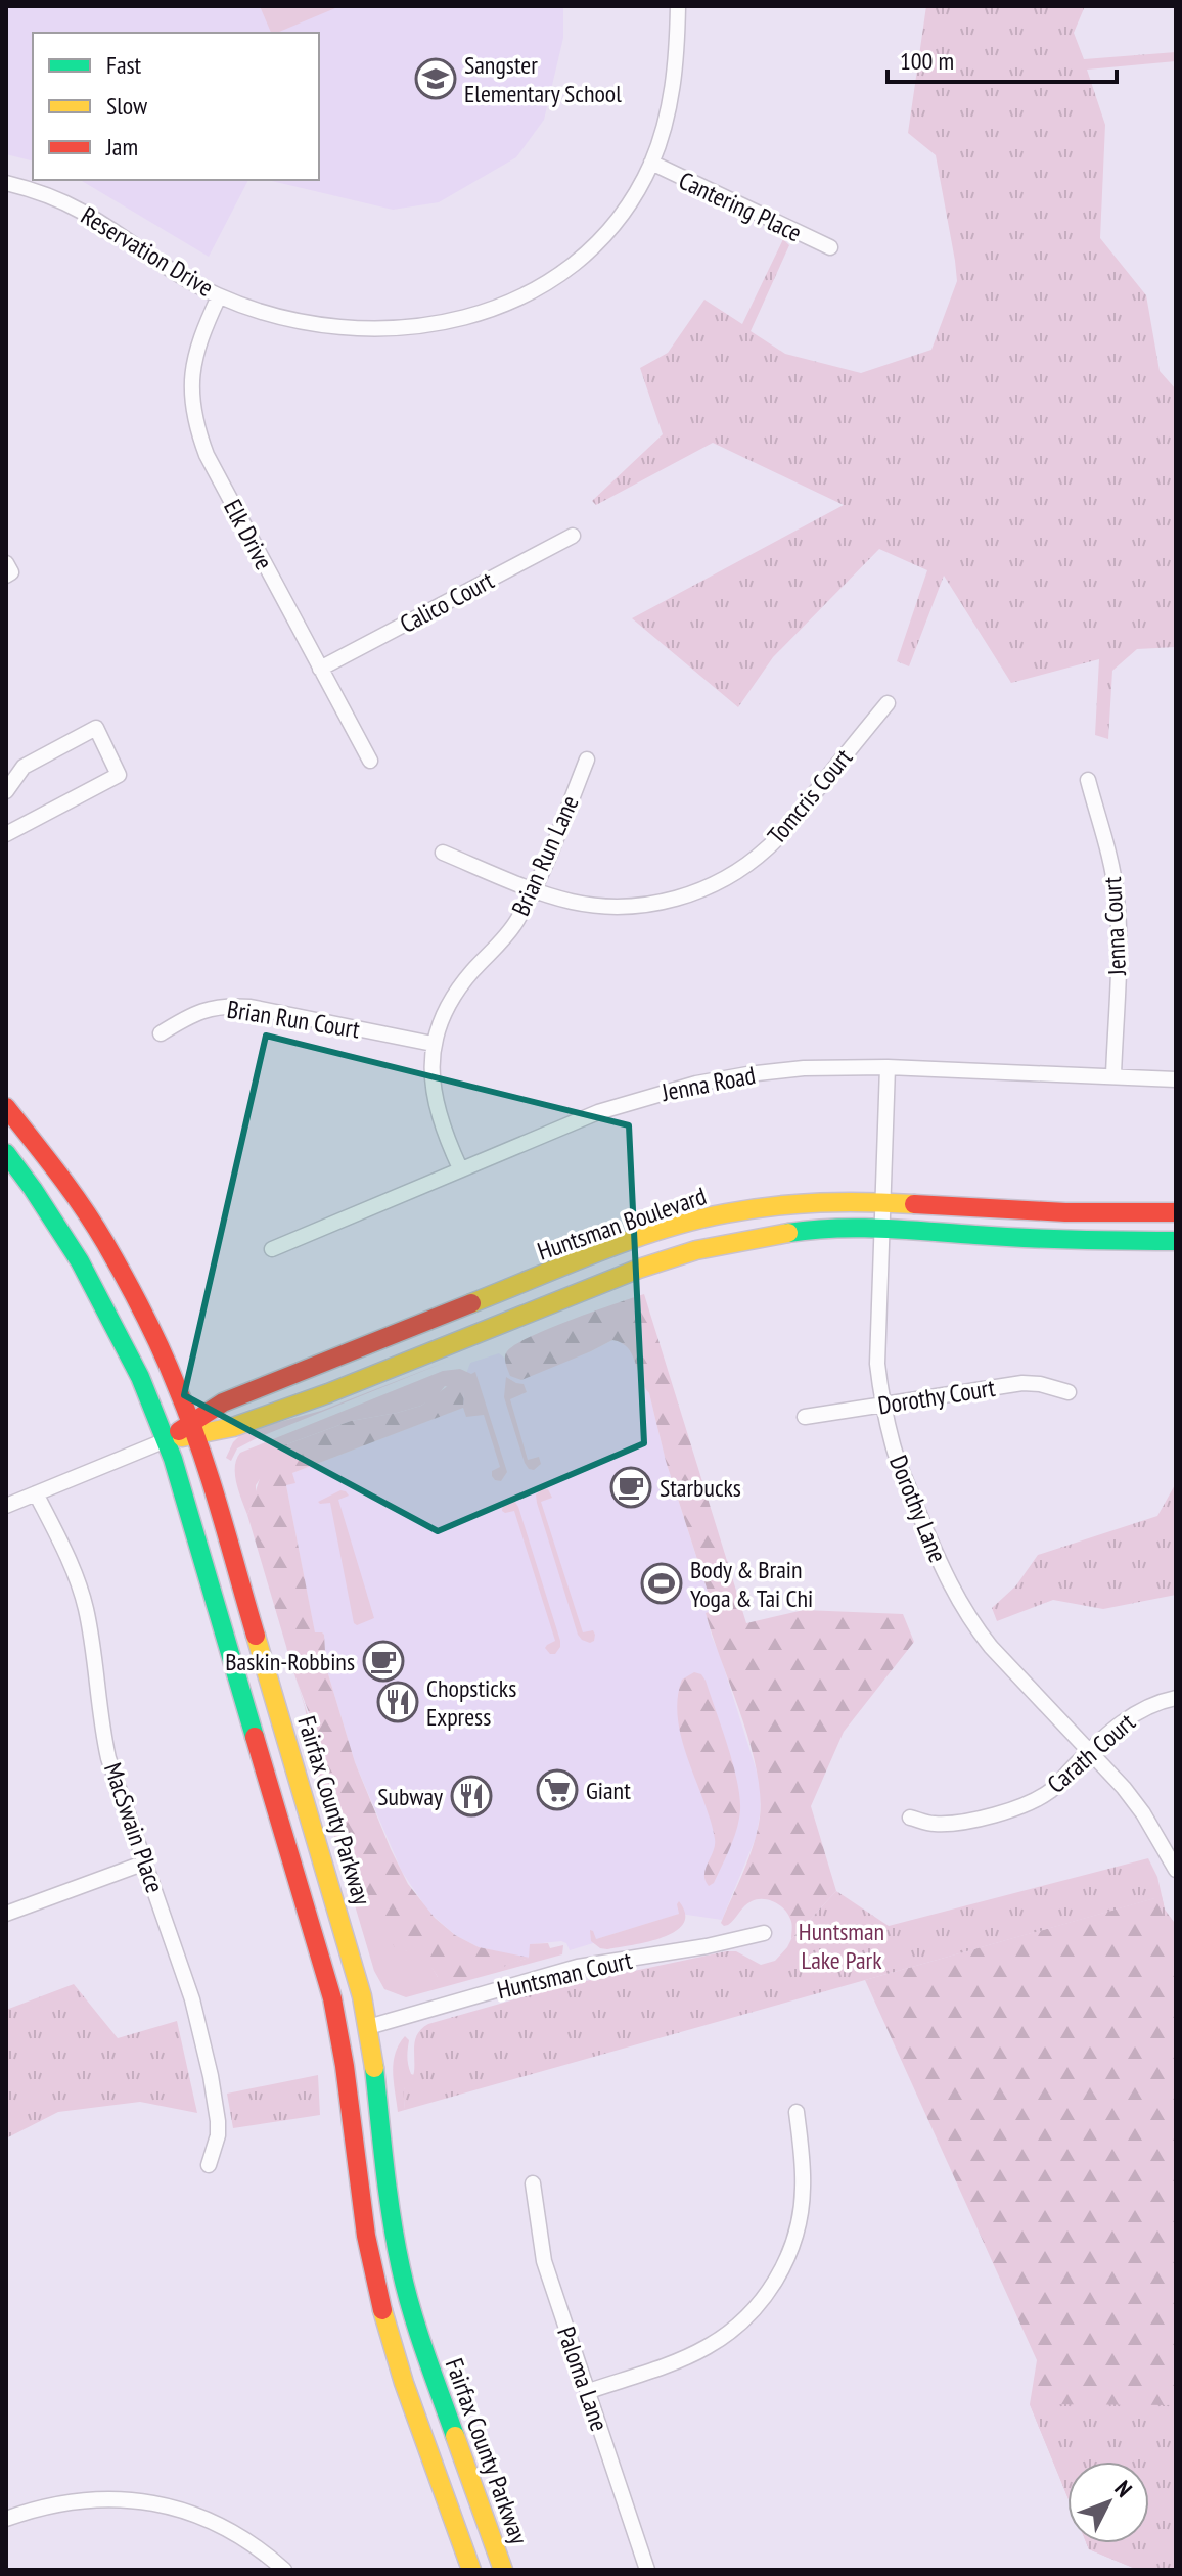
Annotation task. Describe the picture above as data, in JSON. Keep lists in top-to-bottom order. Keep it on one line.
{"streets":{"main road":["Huntsman Boulevard","Fairfax County Parkway"],"street":["Cantering Place","Reservation Drive","Elk Drive","Calico Court","Tomcris Court","Brian Run Lane","Jenna Court","Brian Run Court","Jenna Road","Dorothy Court","Dorothy Lane","Carath Court","MacSwain Place","Huntsman Court","Paloma Lane"]},"crossings":[["Cantering Place","Reservation Drive"],["Reservation Drive","Elk Drive"],["Elk Drive","Calico Court"],["Tomcris Court","Brian Run Lane"],["Brian Run Lane","Brian Run Court"],["Brian Run Lane","Jenna Road"],["Jenna Court","Jenna Road"],["Jenna Road","Dorothy Lane"],["Huntsman Boulevard","Dorothy Lane"],["Huntsman Boulevard","Fairfax County Parkway"],["Huntsman Boulevard","MacSwain Place"],["Dorothy Court","Dorothy Lane"],["Dorothy Lane","Carath Court"],["Fairfax County Parkway","Huntsman Court"]],"parks":["Huntsman Lake Park"],"places":{"school or university":["Sangster Elementary School"],"cafe":["Starbucks","Baskin-Robbins"],"sports":["Body & Brain Yoga & Tai Chi"],"restaurant":["Chopsticks Express","Subway"],"supermarket":["Giant"]},"legend":["Fast","Slow","Jam"],"scale_bar":"100 m","north":"top right"}
